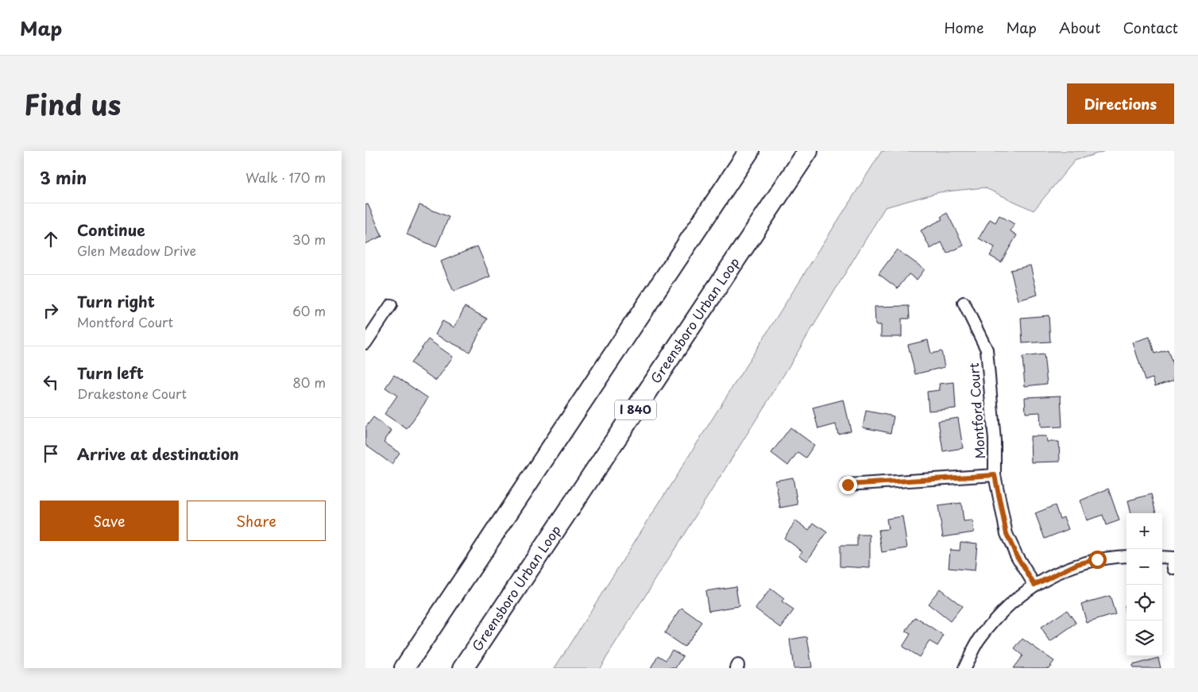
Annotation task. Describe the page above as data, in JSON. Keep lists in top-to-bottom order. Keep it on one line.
{"streets":{"highway":["Greensboro Urban Loop","I 840"],"street":["Montford Court"]},"page":{"header":"Map","nav":["Home","Map","About","Contact"],"title":"Find us","buttons":["Directions",["Save","Share"]],"heading":["3 min","Walk · 170 m"],"list":[["Continue","Glen Meadow Drive","30 m"],["Turn right","Montford Court","60 m"],["Turn left","Drakestone Court","80 m"],"Arrive at destination"],"map_buttons":["+","−"]}}
